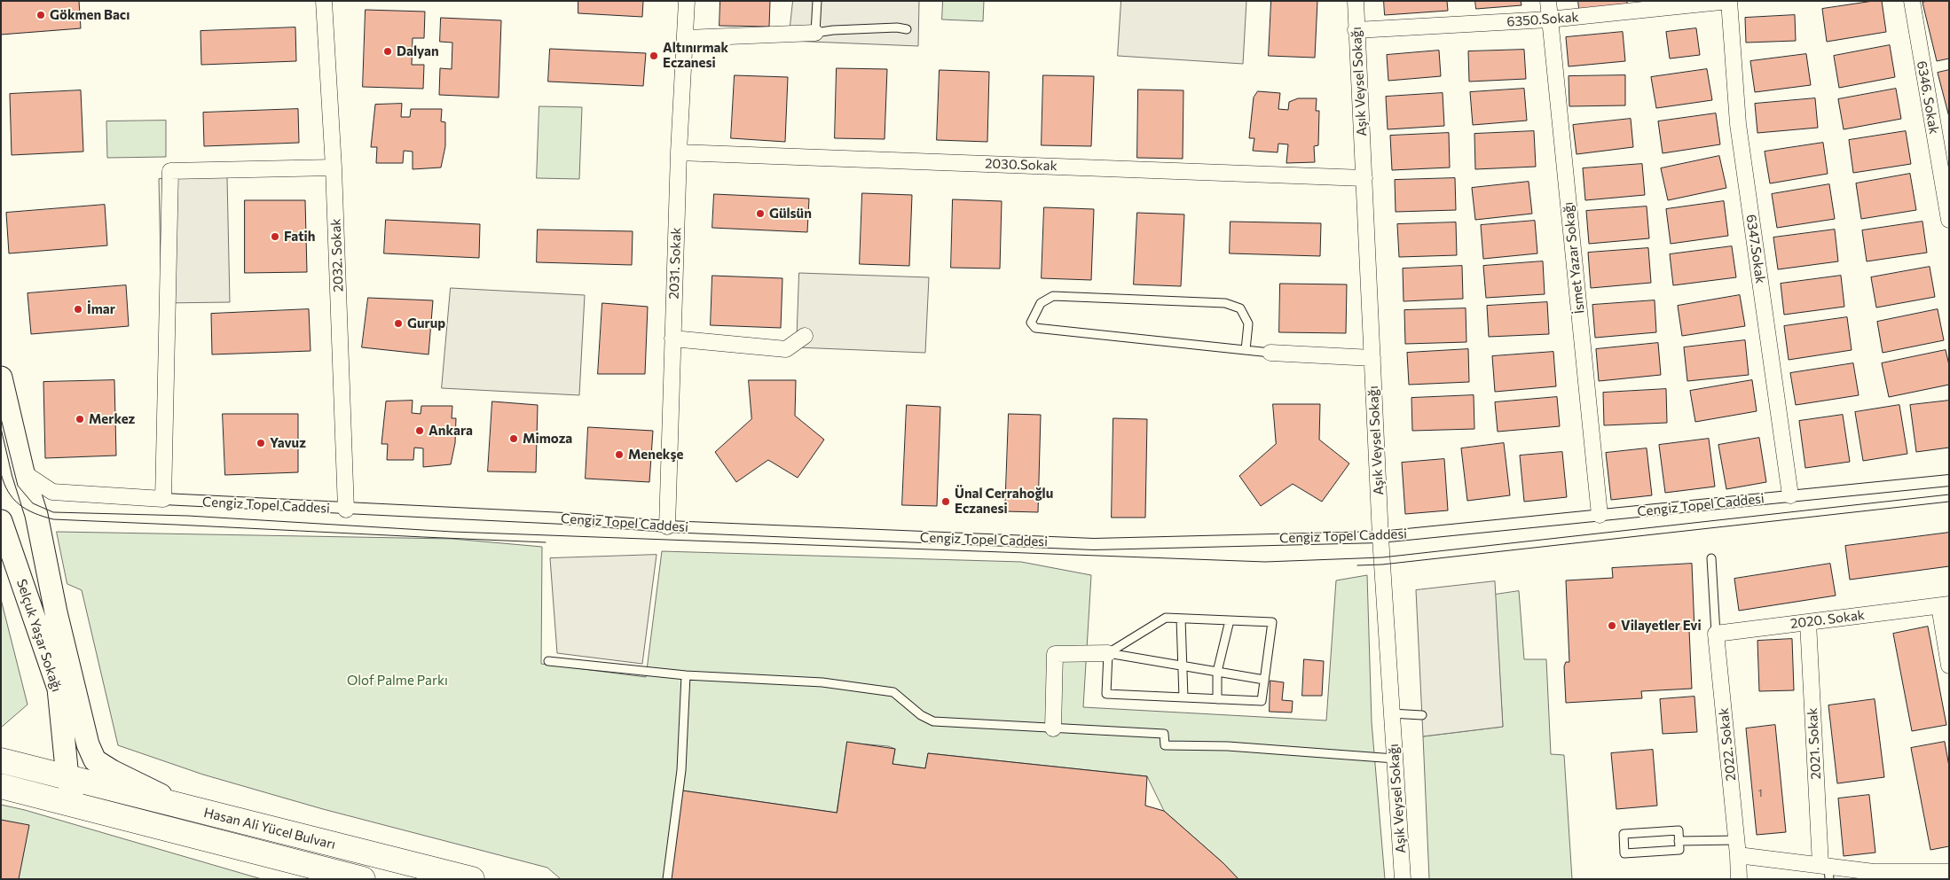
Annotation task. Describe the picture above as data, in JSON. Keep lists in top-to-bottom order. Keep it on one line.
{"streets":{"main road":["Selçuk Yaşar Sokağı","Hasan Ali Yücel Bulvarı"],"street":["6350.Sokak","Aşık Veysel Sokağı","6346. Sokak","2030.Sokak","6347.Sokak","2032. Sokak","İsmet Yazar Sokağı","2031. Sokak","Cengiz Topel Caddesi","2020. Sokak","2021. Sokak","2022. Sokak"]},"crossings":[["6350.Sokak","Aşık Veysel Sokağı"],["6350.Sokak","6347.Sokak"],["6350.Sokak","İsmet Yazar Sokağı"],["Aşık Veysel Sokağı","2030.Sokak"],["Aşık Veysel Sokağı","Cengiz Topel Caddesi"],["2030.Sokak","2031. Sokak"],["6347.Sokak","Cengiz Topel Caddesi"],["2032. Sokak","Cengiz Topel Caddesi"],["İsmet Yazar Sokağı","Cengiz Topel Caddesi"],["2031. Sokak","Cengiz Topel Caddesi"],["2020. Sokak","2021. Sokak"],["2020. Sokak","2022. Sokak"],["Selçuk Yaşar Sokağı","Hasan Ali Yücel Bulvarı"]],"parks":["Olof Palme Parkı"],"places":["Gökmen Bacı","Dalyan","Altınırmak Eczanesi","Gülsün","Fatih","İmar","Gurup","Merkez","Ankara","Mimoza","Yavuz","Menekşe","Ünal Cerrahoğlu Eczanesi","Vilayetler Evi"],"house_numbers":["1"]}
